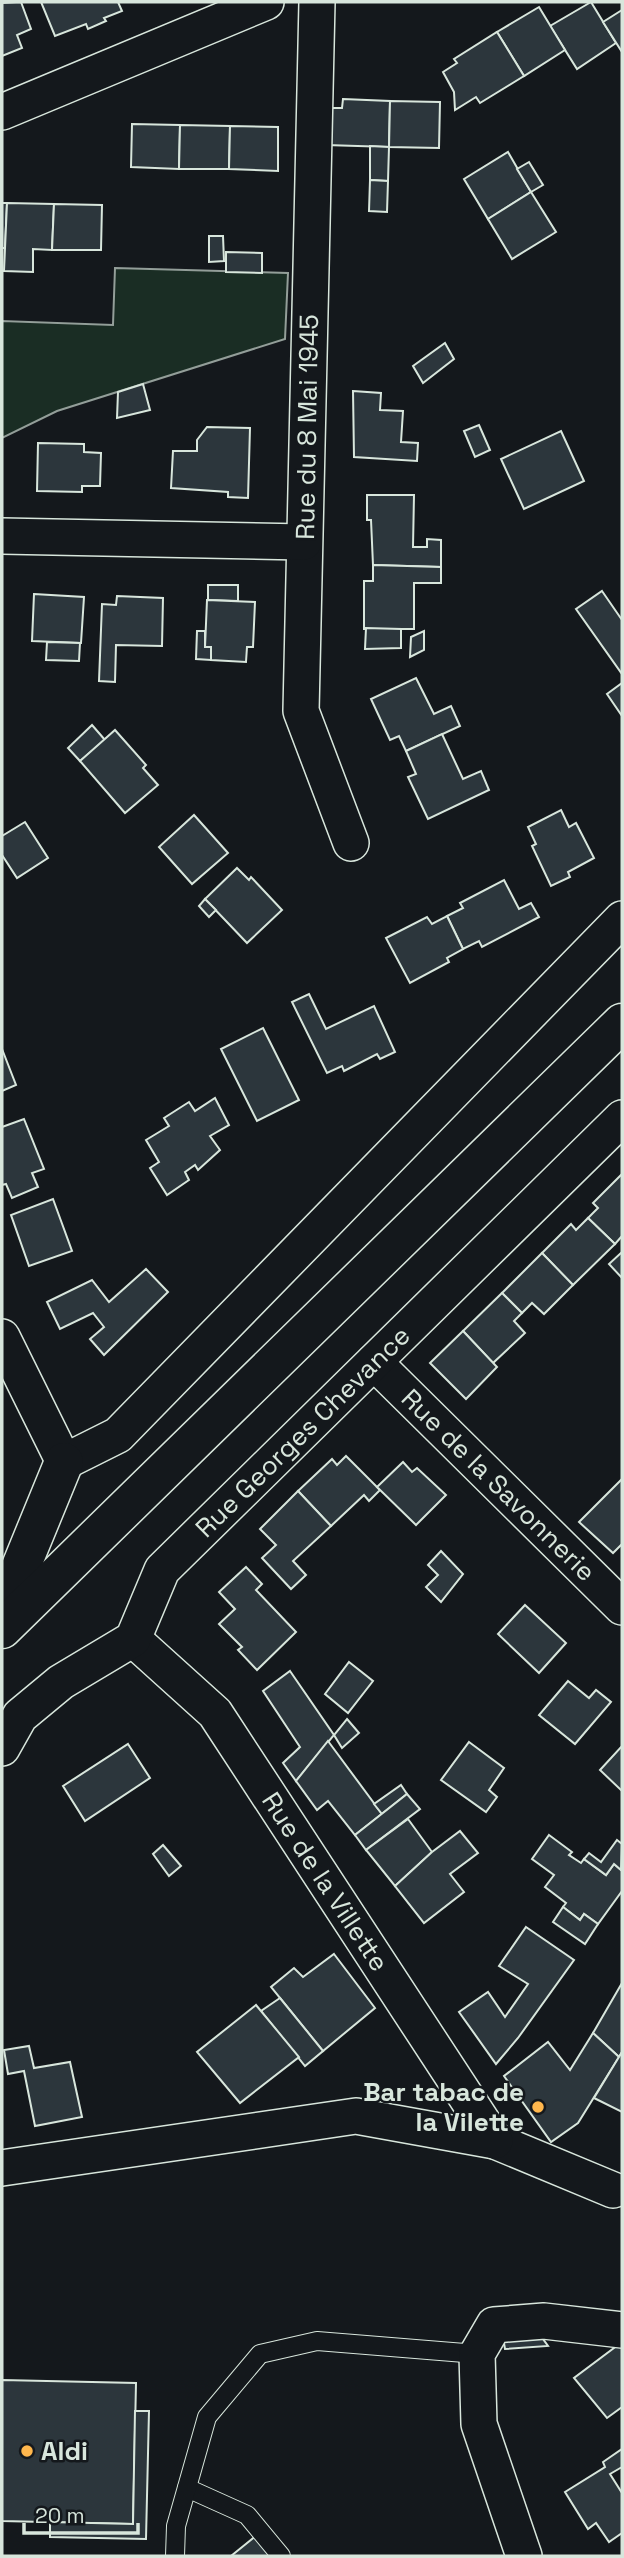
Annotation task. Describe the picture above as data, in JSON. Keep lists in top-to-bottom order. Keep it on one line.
{"streets":{"street":["Rue du 8 Mai 1945","Rue Georges Chevance","Rue de la Savonnerie","Rue de la Villette"]},"crossings":[["Rue Georges Chevance","Rue de la Savonnerie"],["Rue Georges Chevance","Rue de la Villette"]],"places":["Bar tabac de la Vilette","Aldi"],"scale_bar":"20 m"}
